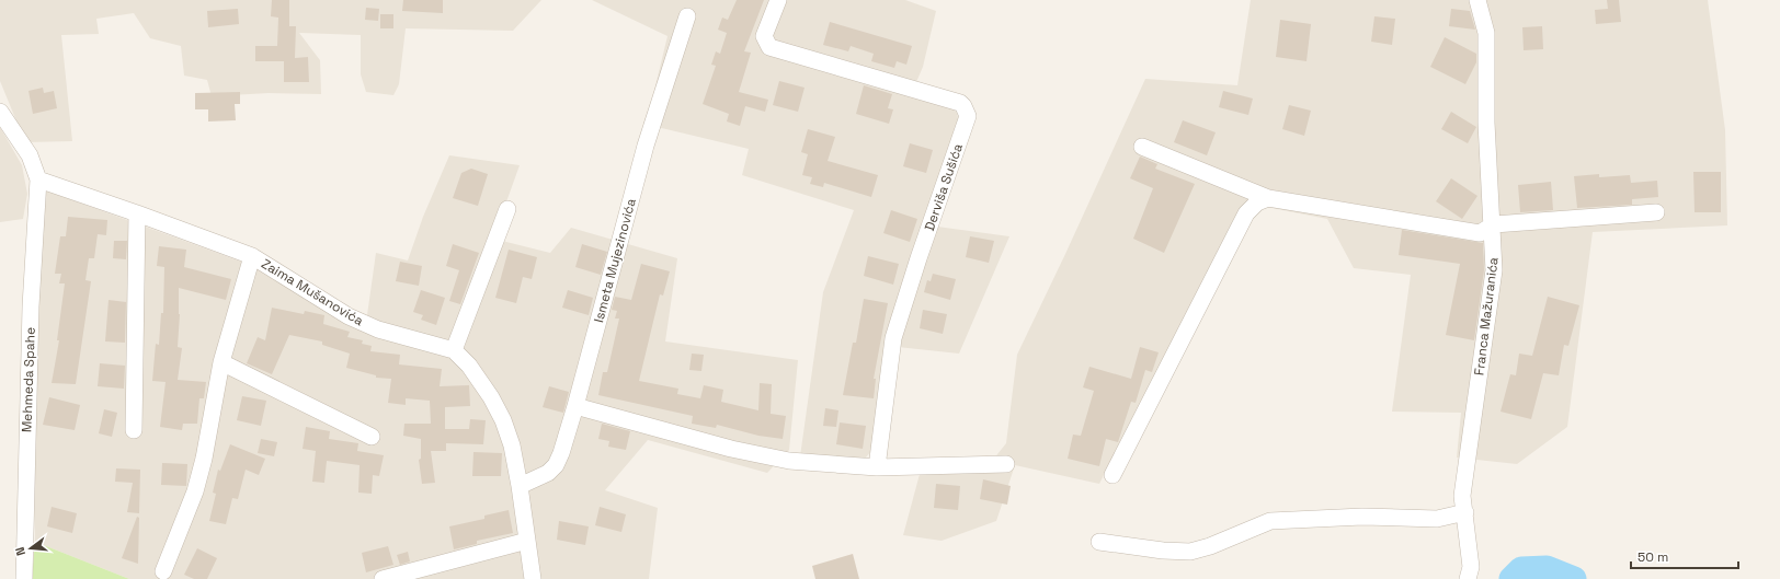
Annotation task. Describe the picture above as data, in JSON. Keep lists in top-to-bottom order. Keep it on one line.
{"streets":{"street":["Derviša Sušića","Ismeta Mujezinovića","Zaima Mušanovića","Franca Mažuranića","Mehmeda Spahe"]},"crossings":[["Ismeta Mujezinovića","Zaima Mušanovića"],["Zaima Mušanovića","Mehmeda Spahe"]],"scale_bar":"50 m","north":"left"}
